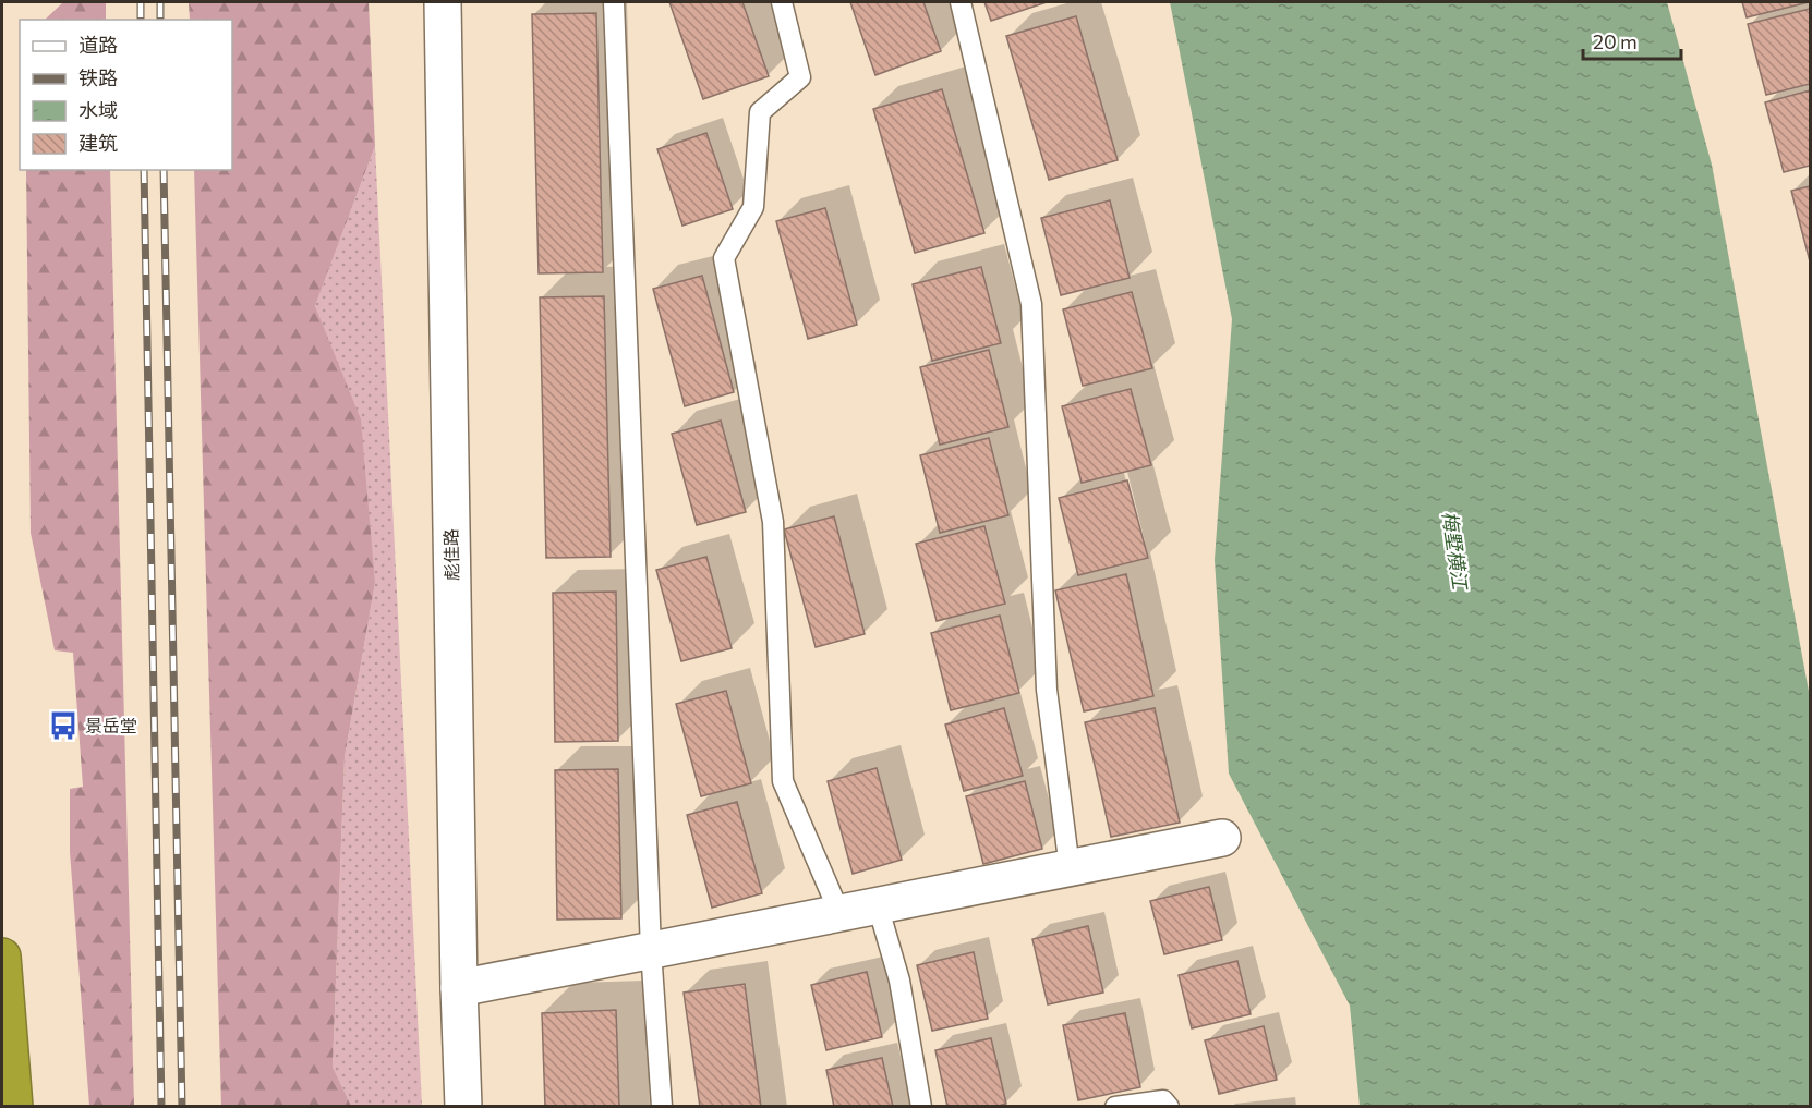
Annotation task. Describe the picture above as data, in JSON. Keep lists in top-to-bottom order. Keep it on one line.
{"streets":{"street":["彪佳路"]},"water":["梅墅横江"],"places":{"bus stop":["景岳堂"]},"legend":["道路","铁路","水域","建筑"],"scale_bar":"20 m"}
